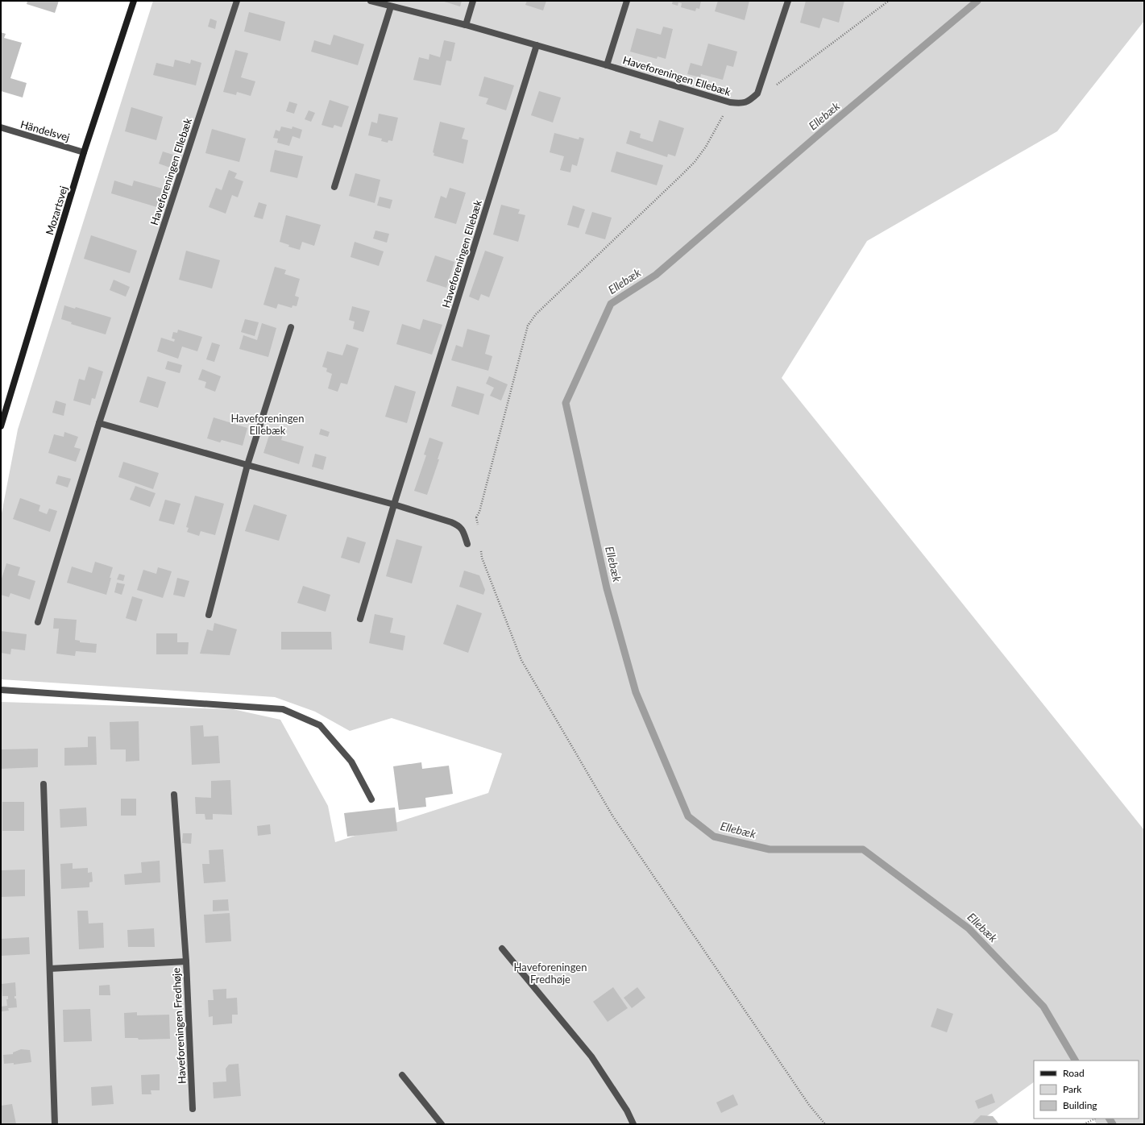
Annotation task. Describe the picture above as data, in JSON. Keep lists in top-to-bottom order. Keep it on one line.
{"streets":{"street":["Haveforeningen Ellebæk","Händelsvej","Mozartsvej","Haveforeningen Fredhøje"]},"crossings":[["Händelsvej","Mozartsvej"]],"water":["Ellebæk"],"parks":["Haveforeningen Ellebæk","Haveforeningen Fredhøje"],"legend":["Road","Park","Building"]}
